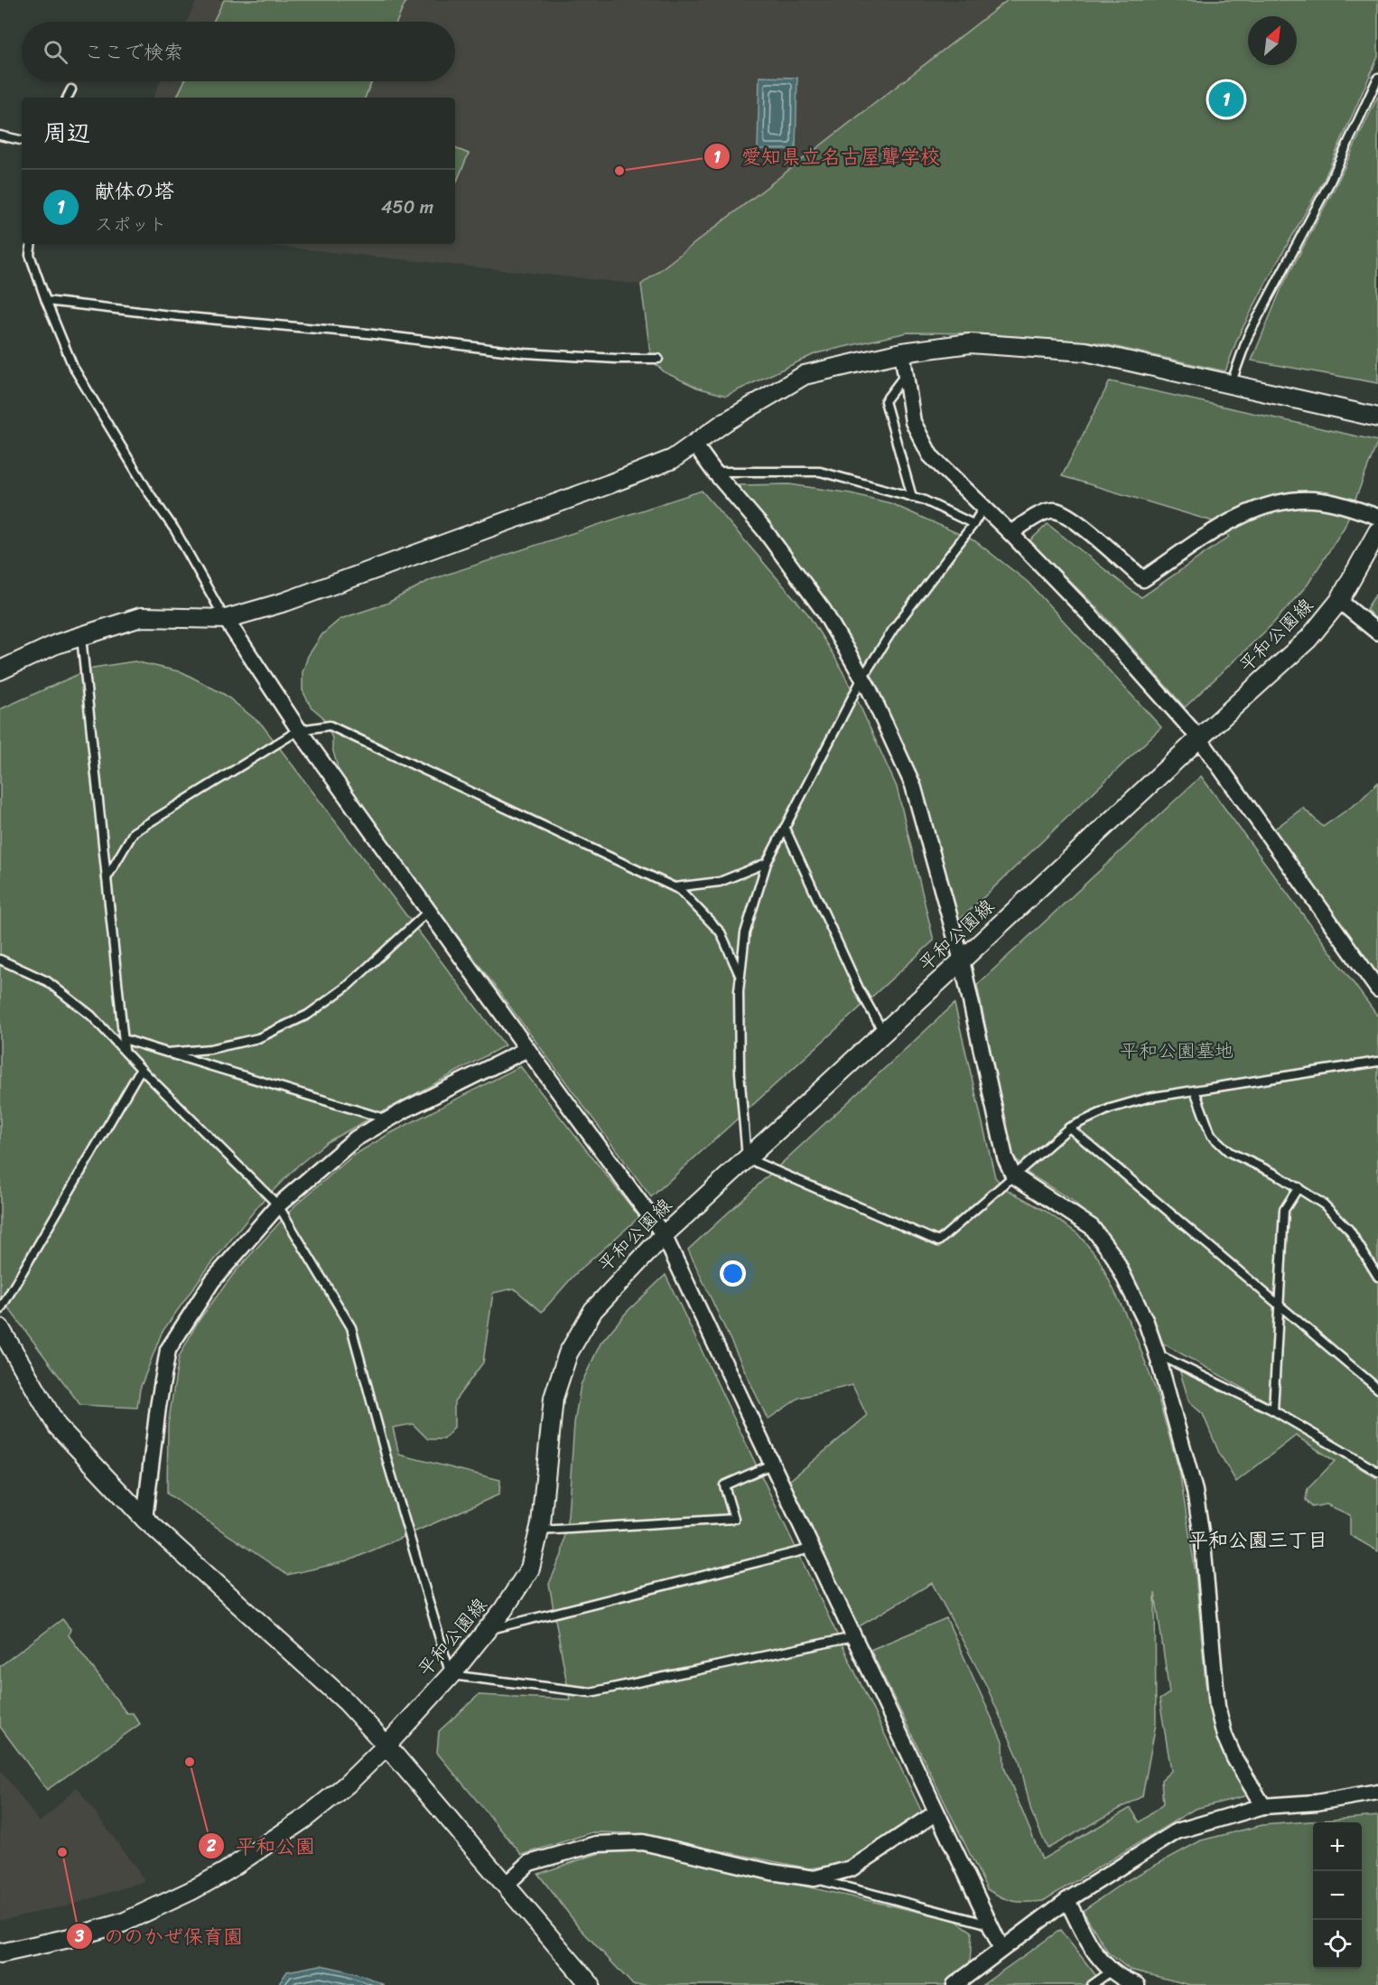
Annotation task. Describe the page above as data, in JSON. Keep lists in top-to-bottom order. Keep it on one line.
{"streets":{"street":["平和公園線"]},"districts":["平和公園三丁目"],"parks":["平和公園墓地"],"places":["愛知県立名古屋聾学校","平和公園","ののかぜ保育園"],"north":"top right","page":{"search":"ここで検索","pins":"1","heading":"周辺","list":[{"mark":"1","name":"献体の塔","note":"スポット","value":"450 m"}],"map_buttons":["+","−"]}}
